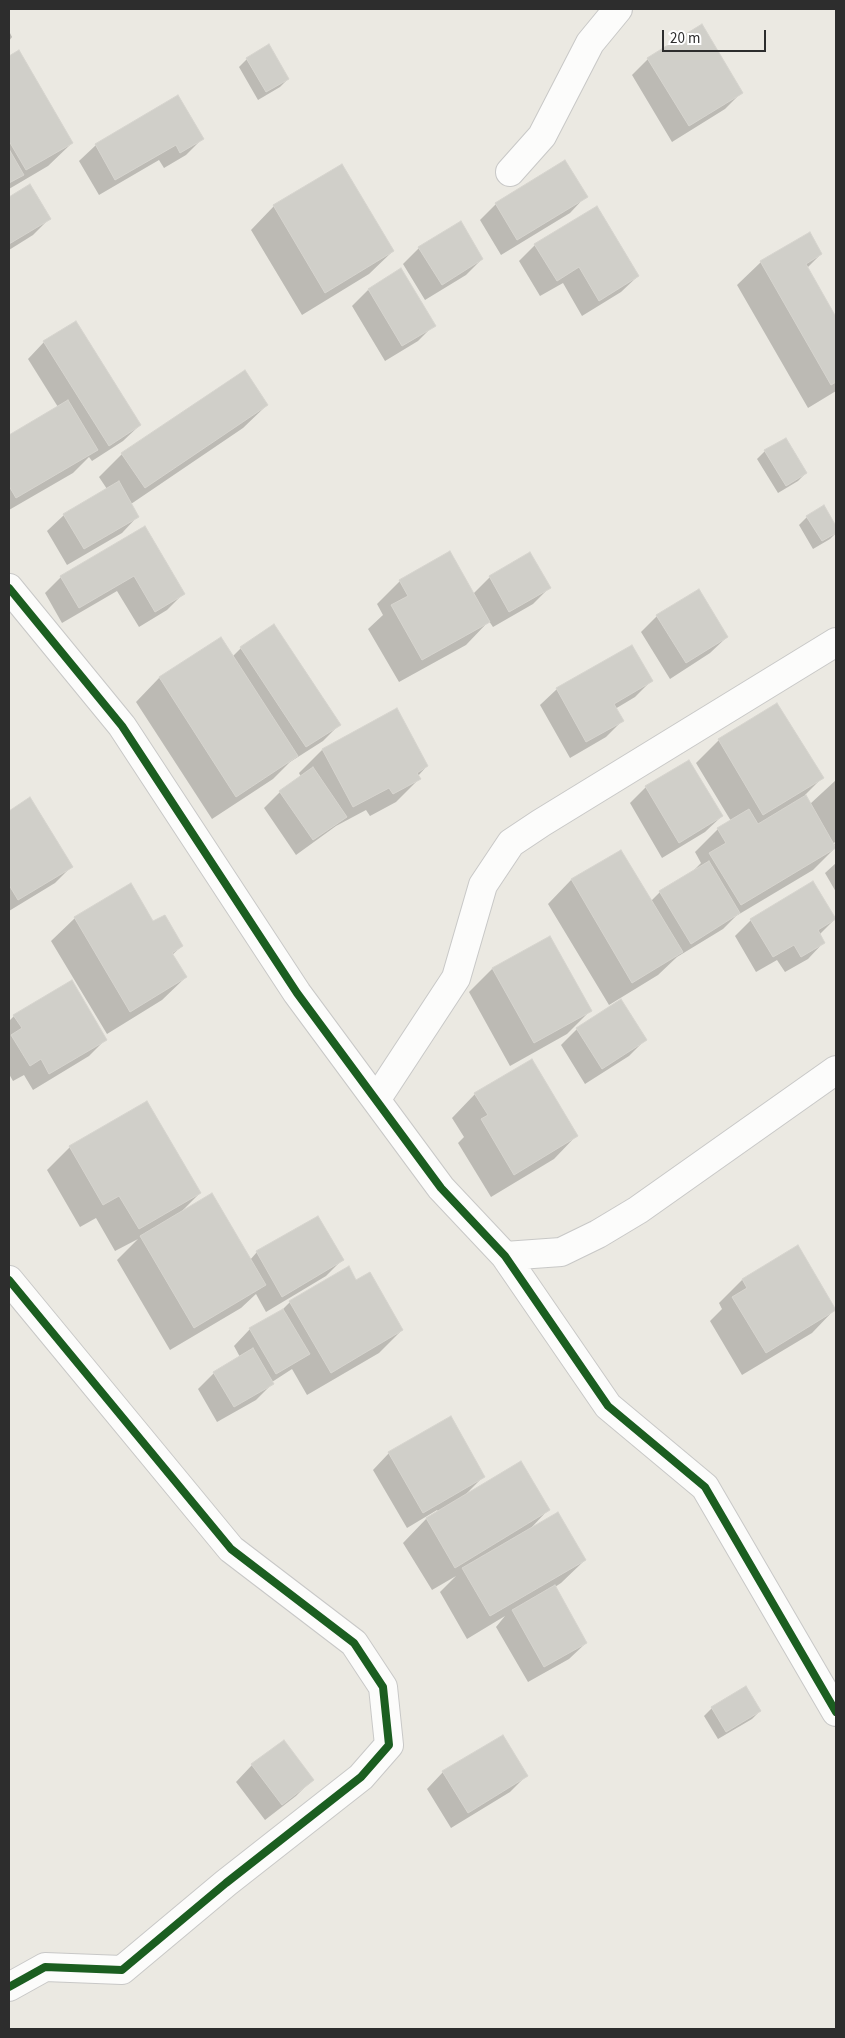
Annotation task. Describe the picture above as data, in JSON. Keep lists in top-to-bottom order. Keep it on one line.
{"scale_bar":"20 m"}
